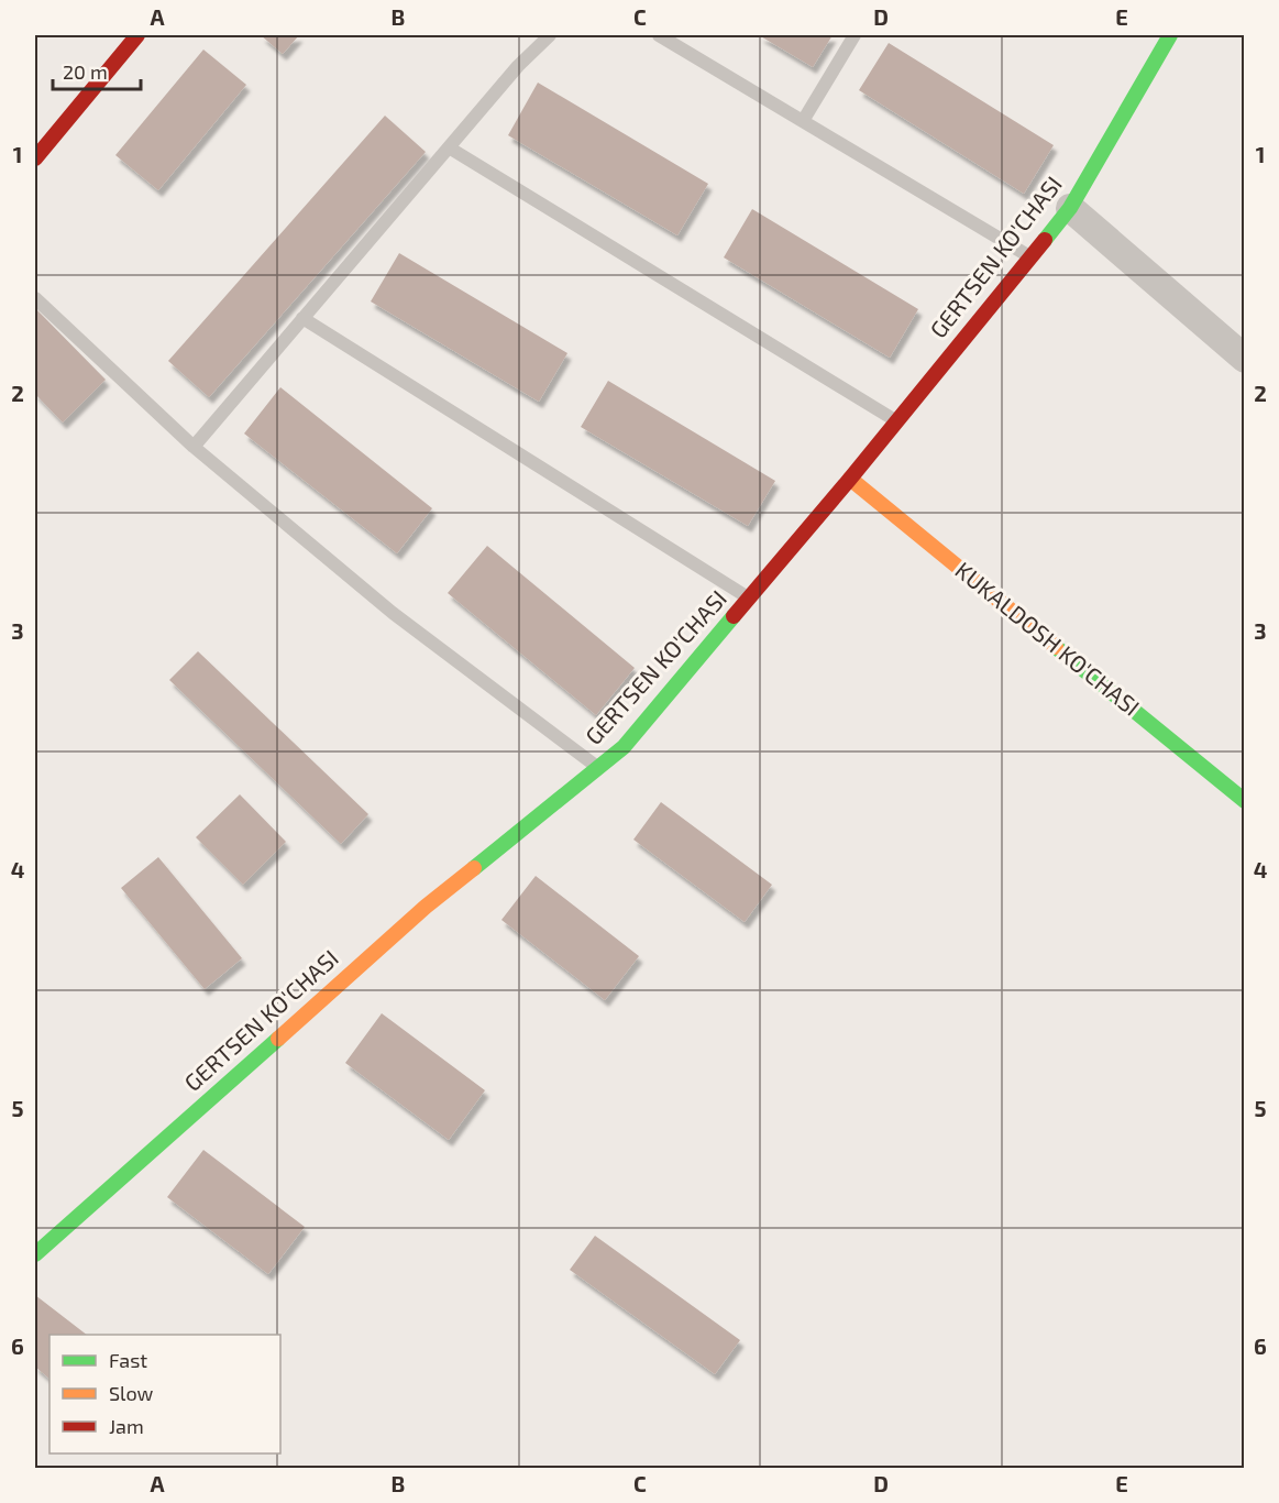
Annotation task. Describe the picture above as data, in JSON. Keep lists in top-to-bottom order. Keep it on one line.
{"streets":{"street":["GERTSEN KO'CHASI","KUKALDOSH KO'CHASI"]},"crossings":[["GERTSEN KO'CHASI","KUKALDOSH KO'CHASI"]],"legend":["Fast","Slow","Jam"],"scale_bar":"20 m","grid":{"columns":["A","B","C","D","E"],"rows":["1","2","3","4","5","6"]}}
